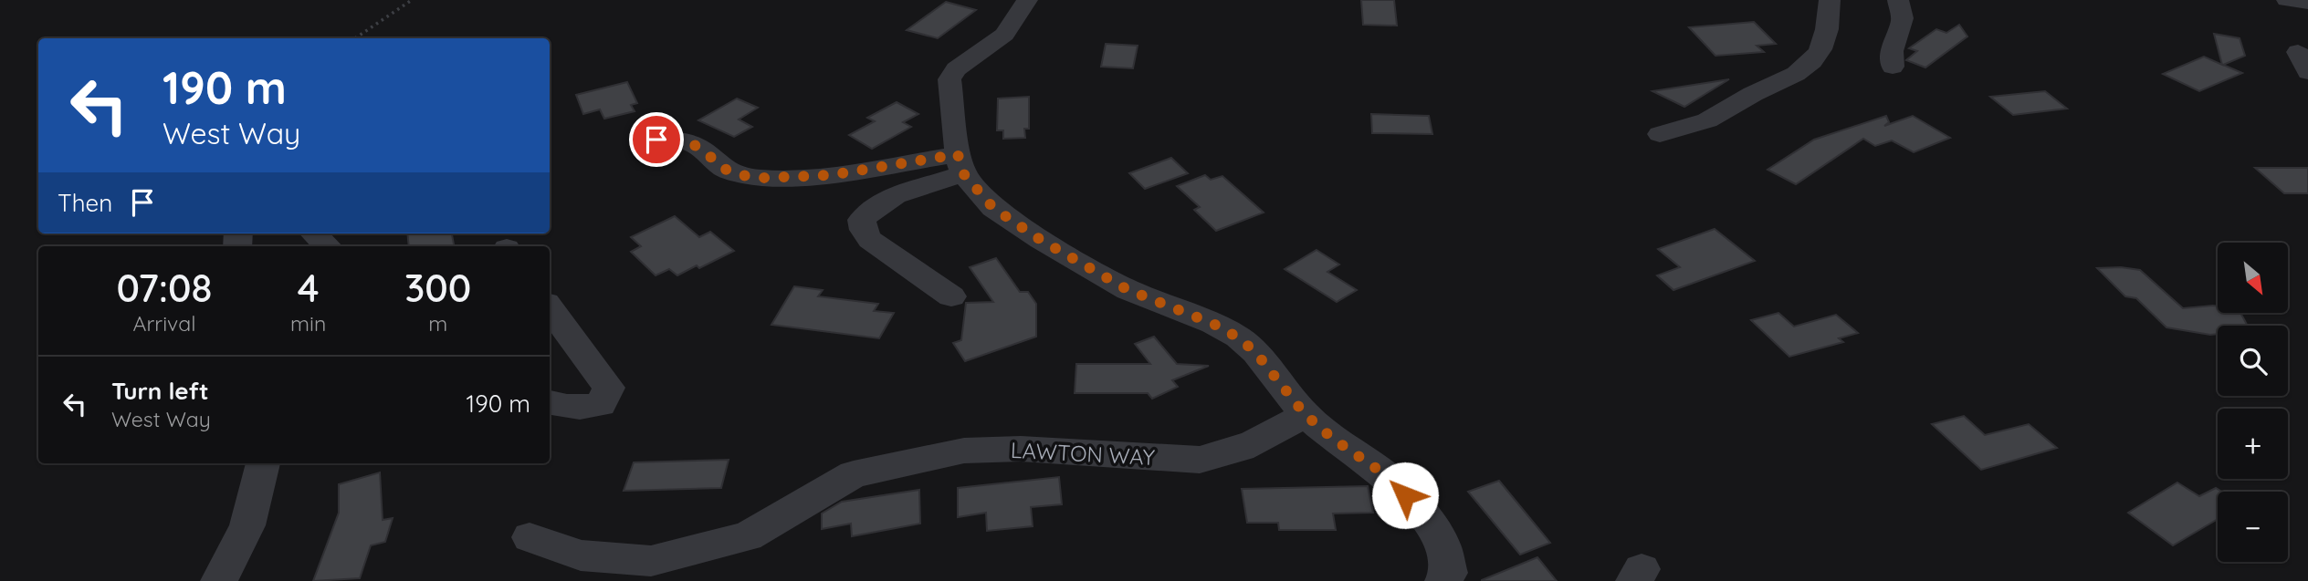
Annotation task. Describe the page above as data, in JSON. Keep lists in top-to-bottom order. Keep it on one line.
{"streets":{"street":["LAWTON WAY"]},"north":"bottom right","page":{"turn":["190 m","West Way"],"then":"Then","map_buttons":["+","−"],"eta":["07:08","Arrival","4","min","300","m"],"list":[{"name":"Turn left","note":"West Way","value":"190 m"}]}}
